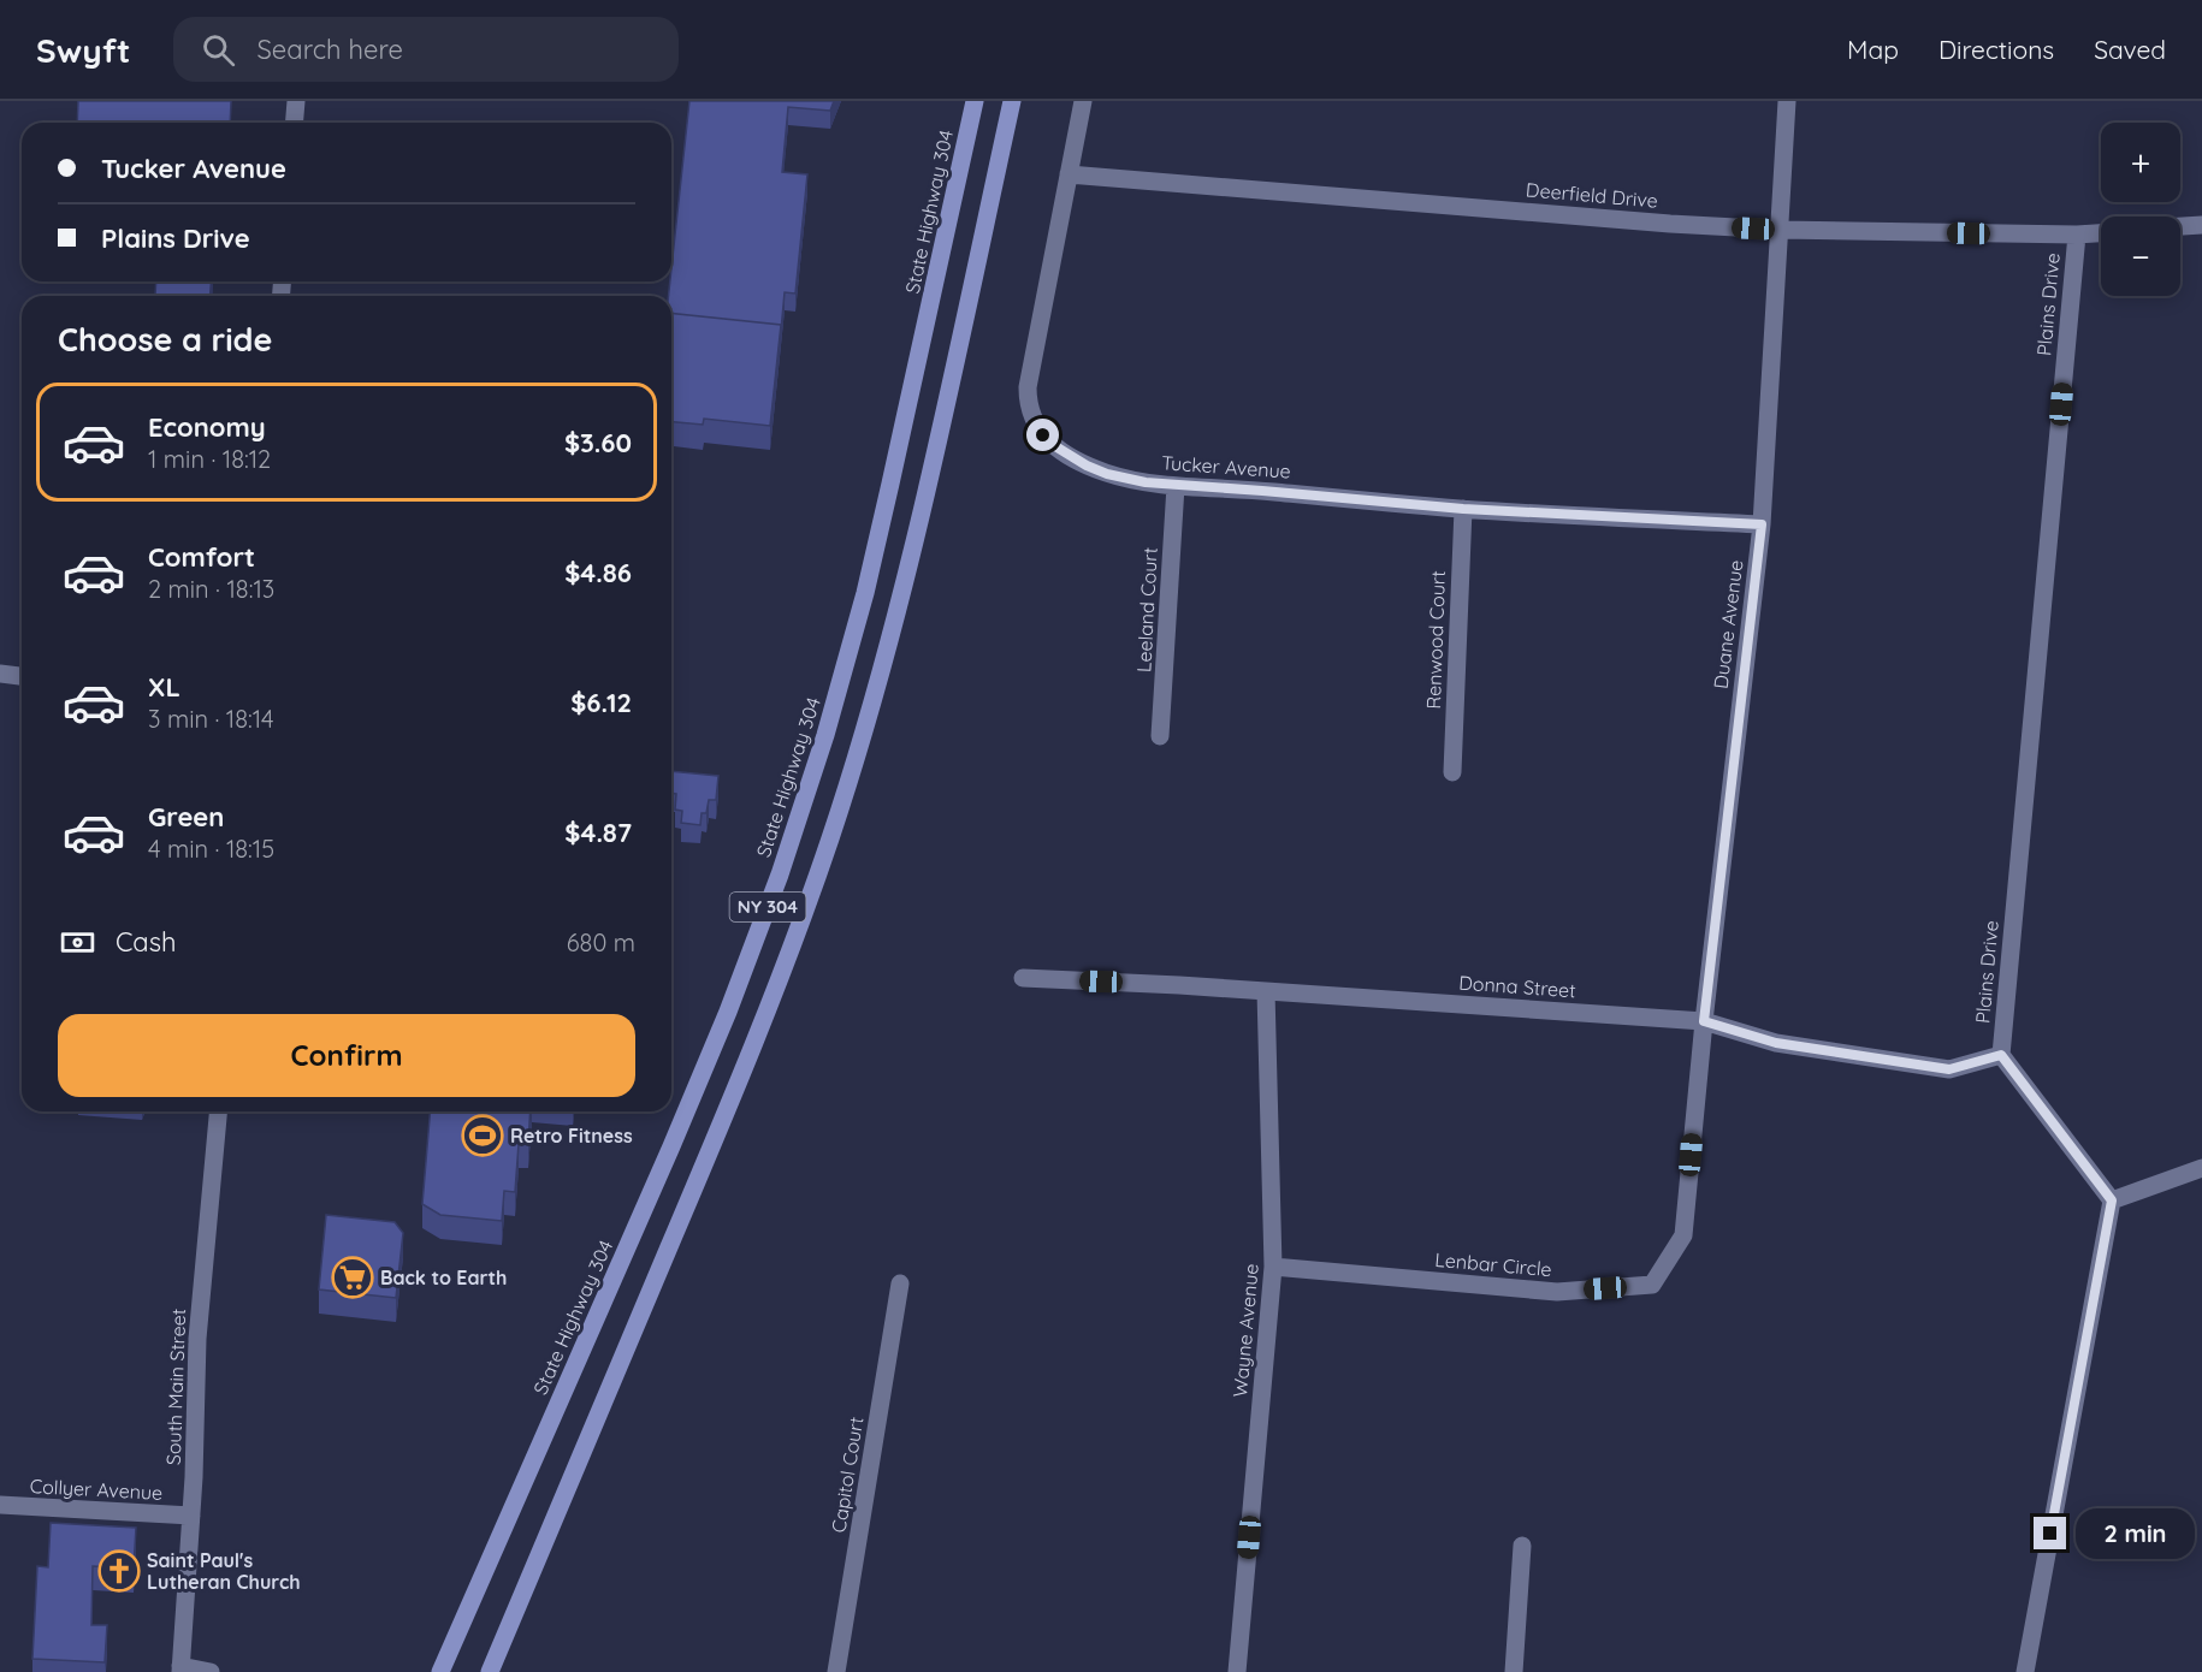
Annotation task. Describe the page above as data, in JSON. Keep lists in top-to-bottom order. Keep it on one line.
{"streets":{"main road":["State Highway 304","NY 304"],"street":["Deerfield Drive","Plains Drive","Tucker Avenue","Leeland Court","Duane Avenue","Renwood Court","Donna Street","Lenbar Circle","Wayne Avenue","South Main Street","Capitol Court","Collyer Avenue"]},"crossings":[["Deerfield Drive","Plains Drive"],["Deerfield Drive","Tucker Avenue"],["Deerfield Drive","Duane Avenue"],["Plains Drive","Donna Street"],["Tucker Avenue","Leeland Court"],["Tucker Avenue","Duane Avenue"],["Tucker Avenue","Renwood Court"],["Duane Avenue","Donna Street"],["Duane Avenue","Lenbar Circle"],["Donna Street","Lenbar Circle"],["Donna Street","Wayne Avenue"],["Lenbar Circle","Wayne Avenue"],["South Main Street","Collyer Avenue"]],"places":{"sports":["Retro Fitness"],"supermarket":["Back to Earth"],"church":["Saint Paul's Lutheran Church"]},"page":{"header":"Swyft","search":"Search here","nav":["Map","Directions","Saved"],"map_buttons":["+","−"],"banner":["Tucker Avenue","Plains Drive"],"heading":"Choose a ride","list":[{"name":"Economy","note":"1 min · 18:12","value":"$3.60"},{"name":"Comfort","note":"2 min · 18:13","value":"$4.86"},{"name":"XL","note":"3 min · 18:14","value":"$6.12"},{"name":"Green","note":"4 min · 18:15","value":"$4.87"}],"pay":["Cash","680 m"],"buttons":"Confirm","bubble":"2 min"}}
